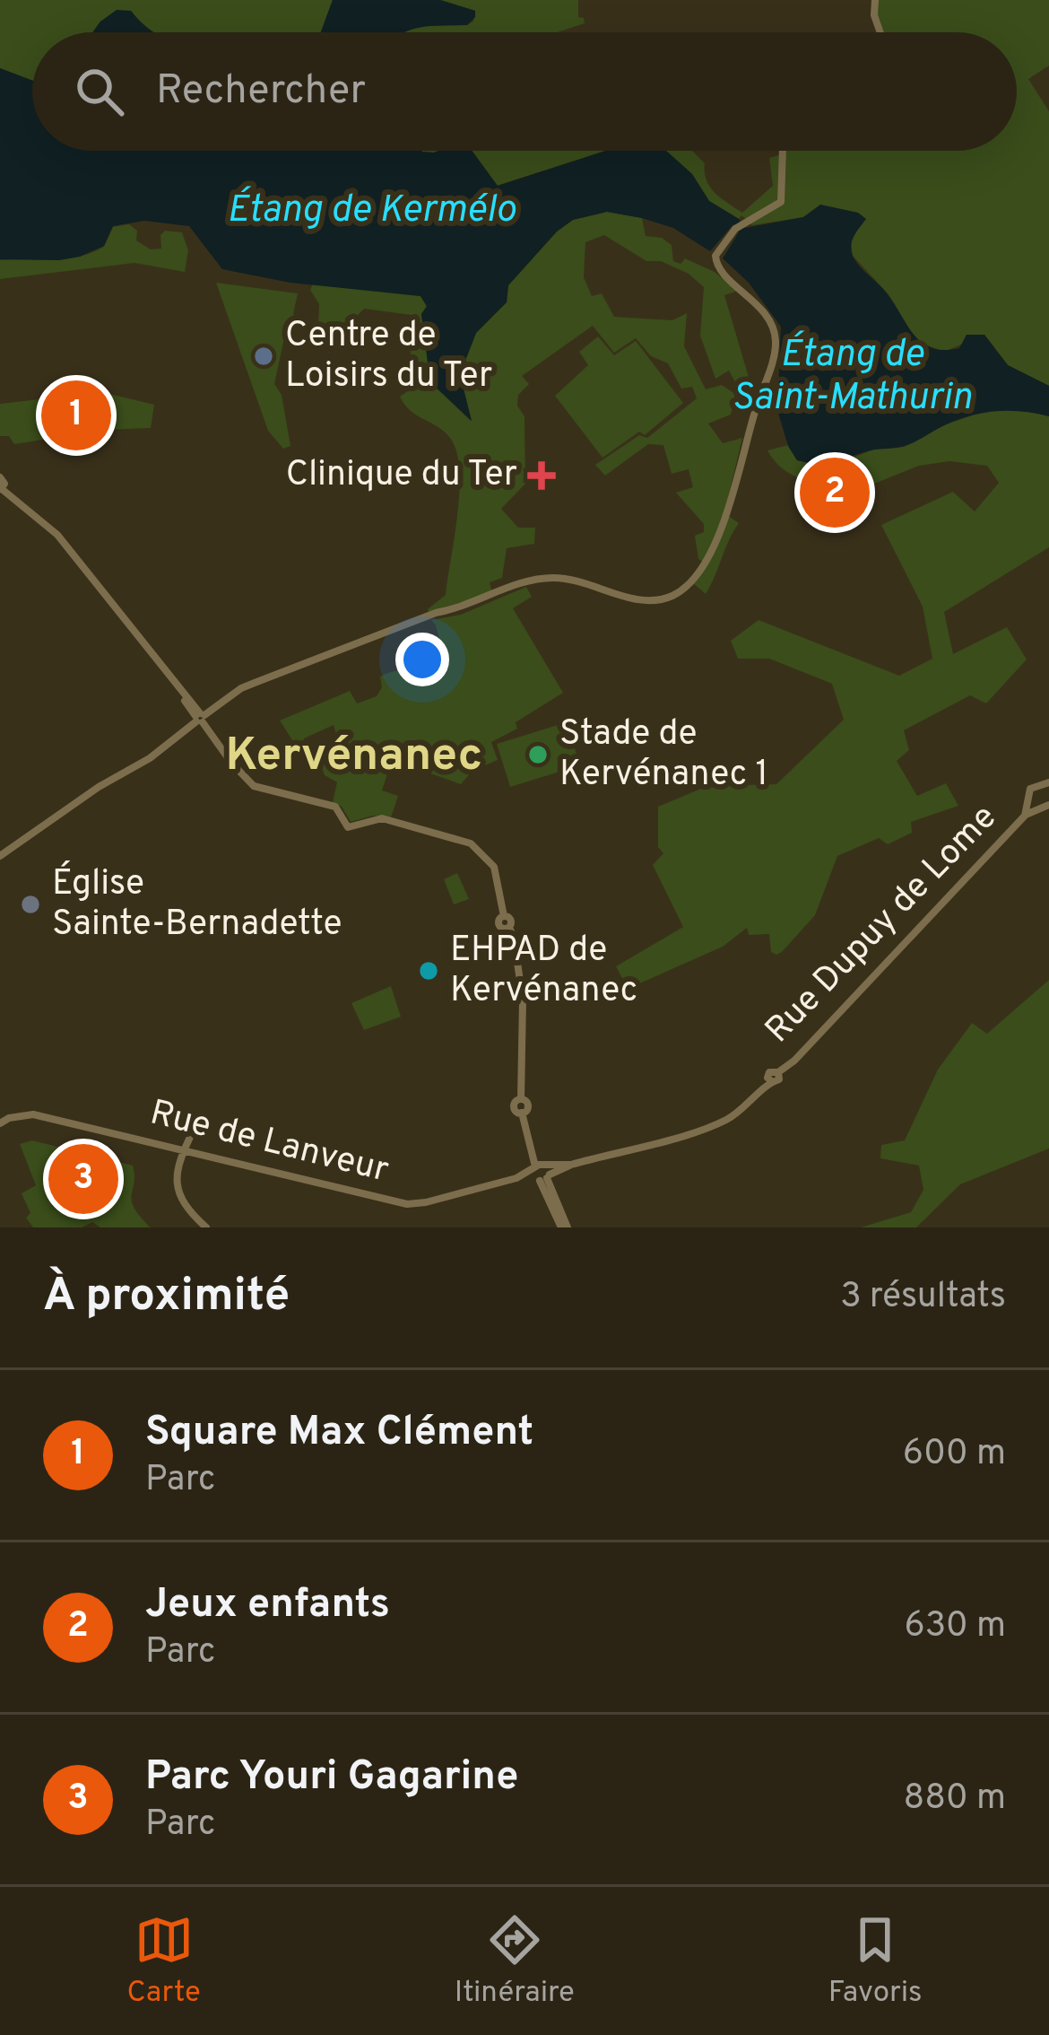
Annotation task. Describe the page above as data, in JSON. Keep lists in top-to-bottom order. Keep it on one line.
{"streets":{"street":["Rue Dupuy de Lome","Rue de Lanveur"]},"crossings":[["Rue Dupuy de Lome","Rue de Lanveur"]],"districts":["Kervénanec"],"water":["Étang de Kermélo","Étang de Saint-Mathurin"],"places":{"other":["Centre de Loisirs du Ter","Stade de Kervénanec 1","Église Sainte-Bernadette","EHPAD de Kervénanec"],"health":["Clinique du Ter"]},"page":{"search":"Rechercher","pins":["1","2","3"],"heading":["À proximité","3 résultats"],"list":[{"mark":"1","name":"Square Max Clément","note":"Parc","value":"600 m"},{"mark":"2","name":"Jeux enfants","note":"Parc","value":"630 m"},{"mark":"3","name":"Parc Youri Gagarine","note":"Parc","value":"880 m"}],"nav":["Carte","Itinéraire","Favoris"]}}
